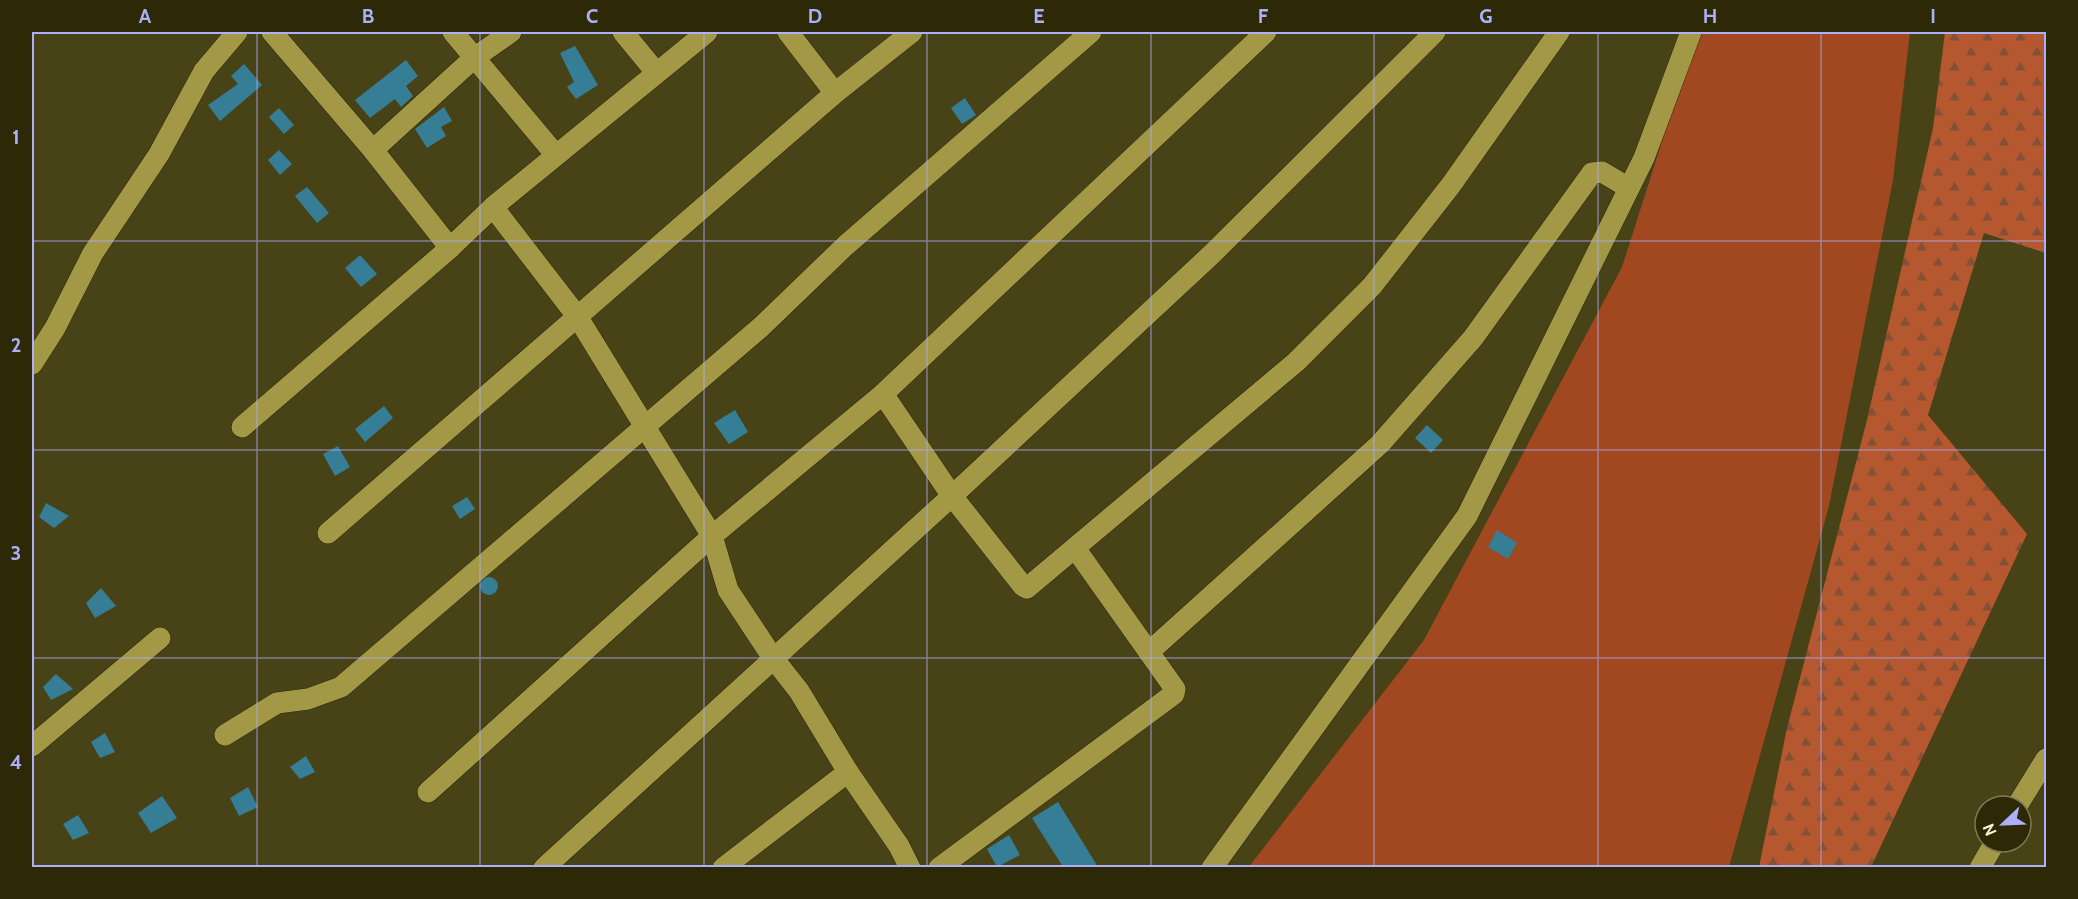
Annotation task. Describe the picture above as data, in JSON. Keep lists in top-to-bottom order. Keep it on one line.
{"north":"bottom left","grid":{"columns":["A","B","C","D","E","F","G","H","I"],"rows":["1","2","3","4"]}}
